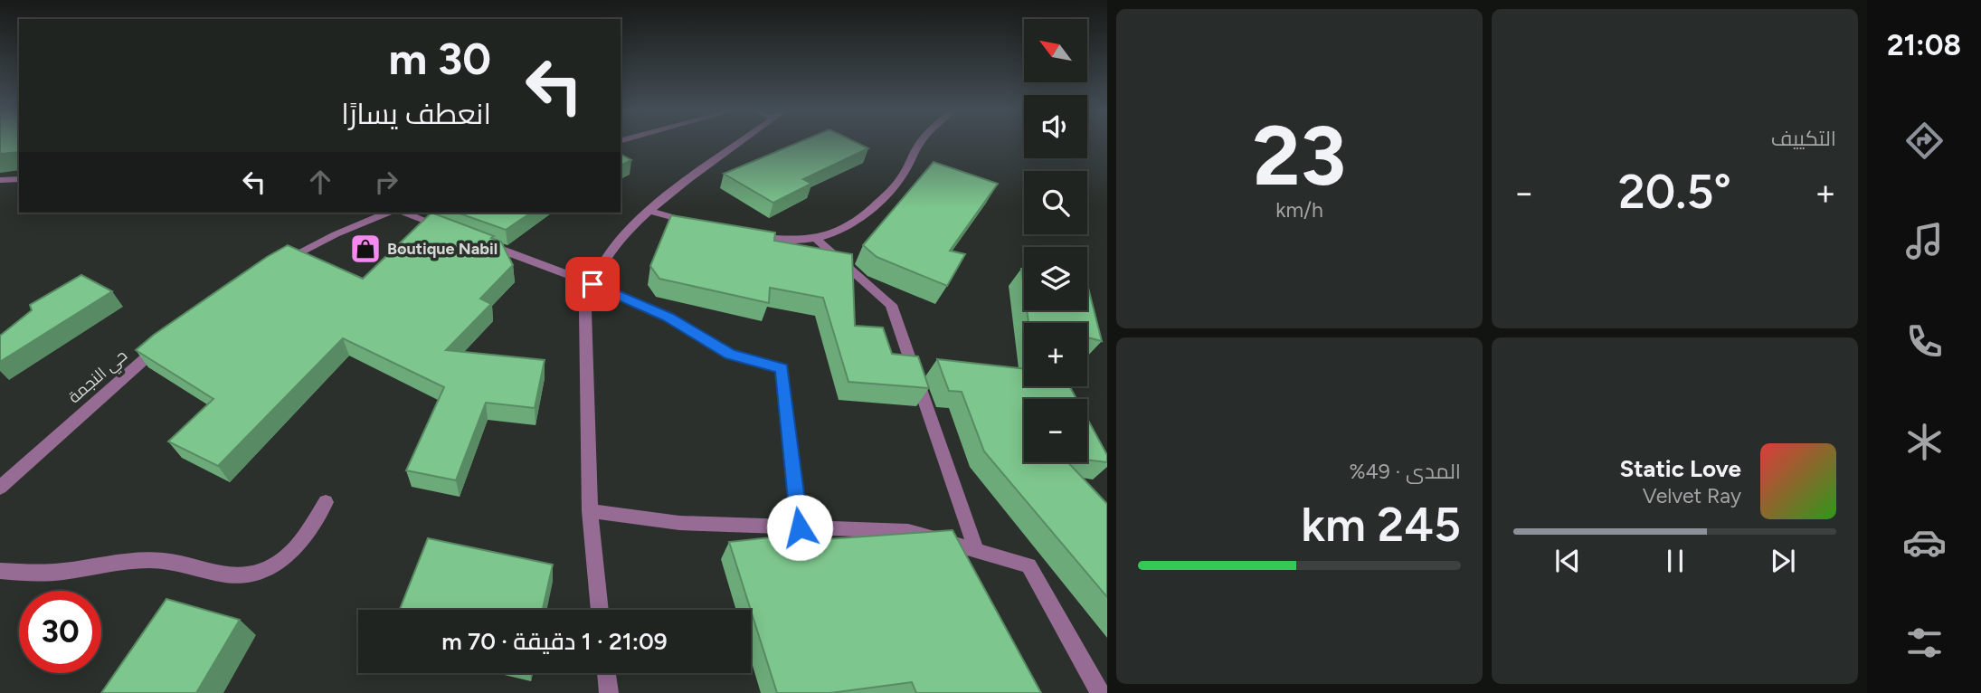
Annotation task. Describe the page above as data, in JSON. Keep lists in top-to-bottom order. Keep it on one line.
{"streets":{"street":["حي النجمة"]},"places":{"shop":["Boutique Nabil"]},"north":"top left","page":{"tabs":"21:08","tile":["التكييف",["23","km/h"],["المدى · 49%","245 km"]],"map_buttons":["+","−"],"turn":["30 m","انعطف يسارًا"],"heat":["−","20.5°","+"],"song":["Static Love","Velvet Ray"],"limit":"30","trip":"21:09 · 1 دقيقة · 70 m"}}
